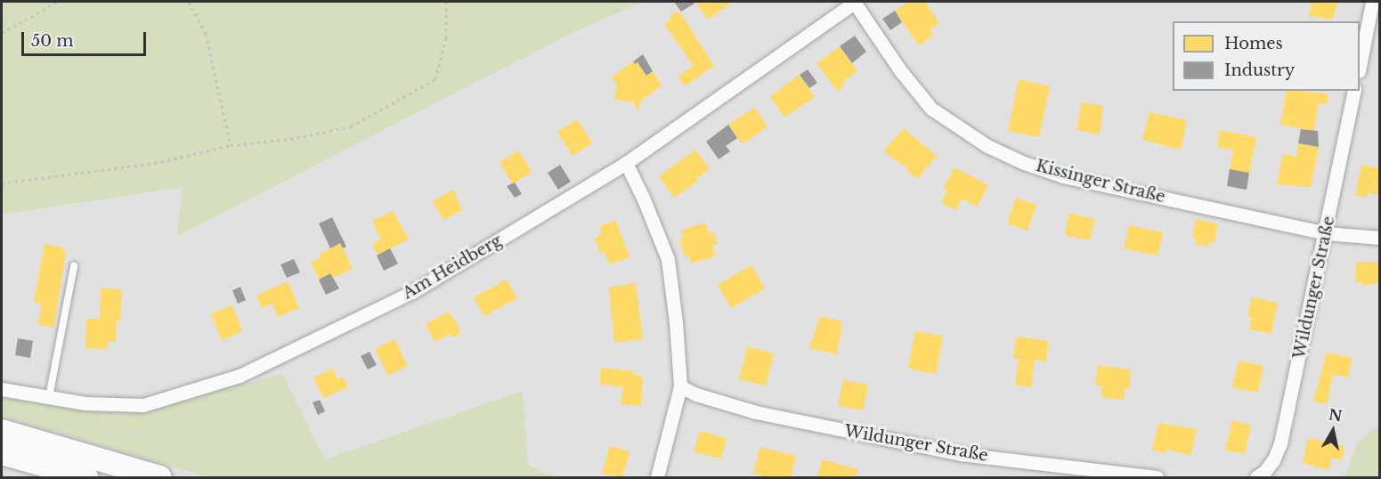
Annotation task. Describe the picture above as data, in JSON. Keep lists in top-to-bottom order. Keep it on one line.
{"streets":{"street":["Kissinger Straße","Am Heidberg","Wildunger Straße"]},"crossings":[["Kissinger Straße","Am Heidberg"],["Kissinger Straße","Wildunger Straße"]],"legend":["Homes","Industry"],"scale_bar":"50 m","north":"top"}
